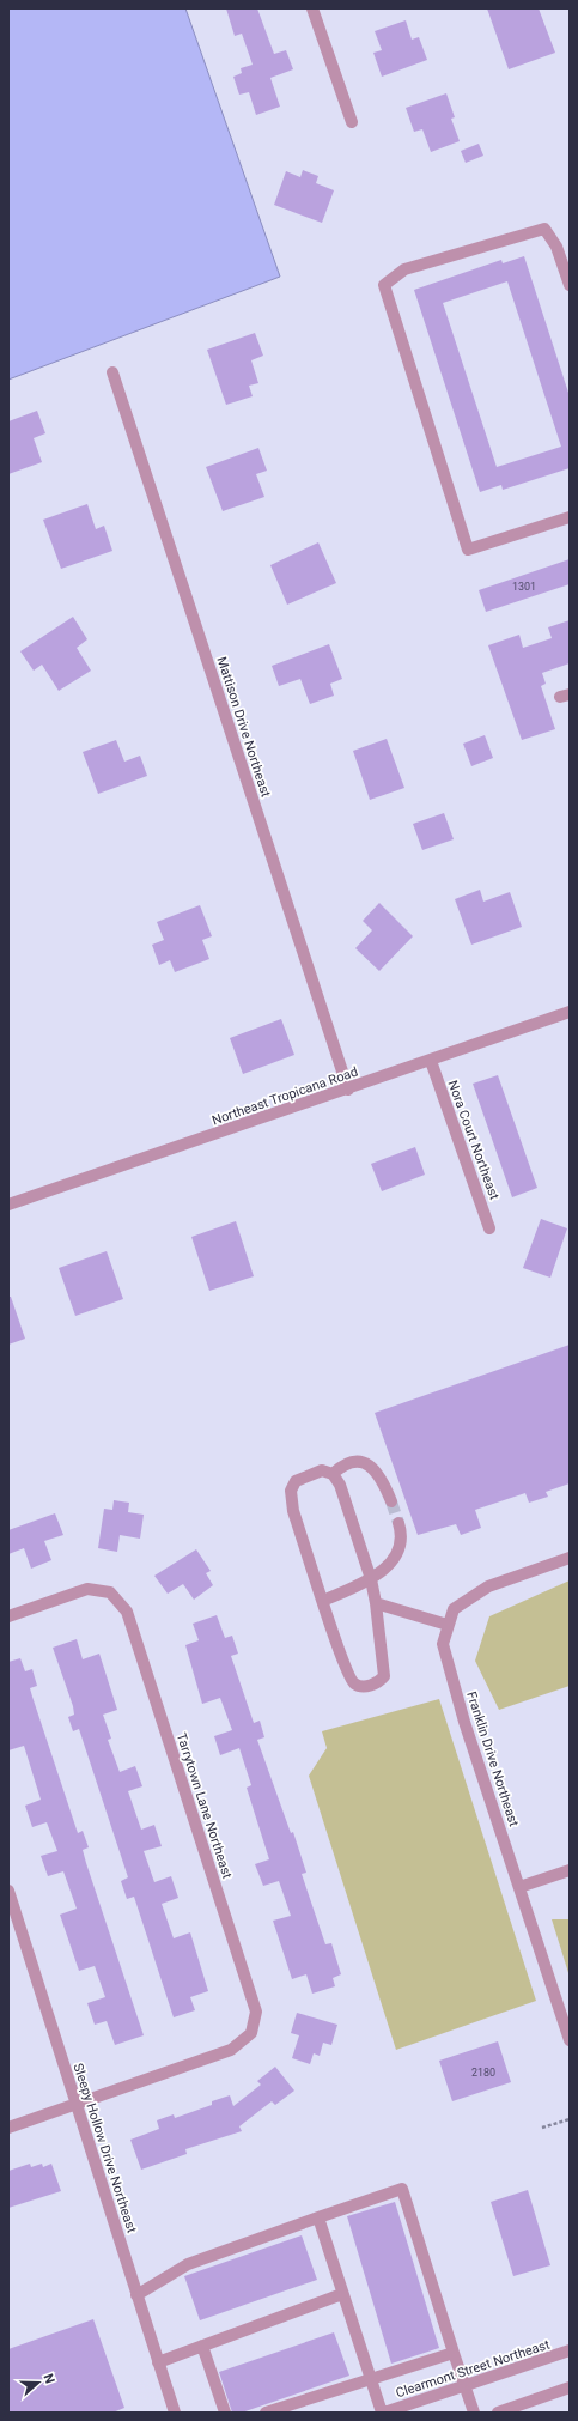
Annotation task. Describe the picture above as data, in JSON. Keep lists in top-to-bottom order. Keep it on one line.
{"streets":{"street":["Mattison Drive Northeast","Northeast Tropicana Road","Nora Court Northeast","Franklin Drive Northeast","Tarrytown Lane Northeast","Sleepy Hollow Drive Northeast","Clearmont Street Northeast"]},"crossings":[["Mattison Drive Northeast","Northeast Tropicana Road"],["Northeast Tropicana Road","Nora Court Northeast"],["Tarrytown Lane Northeast","Sleepy Hollow Drive Northeast"]],"house_numbers":["1301","2180"],"north":"right"}
